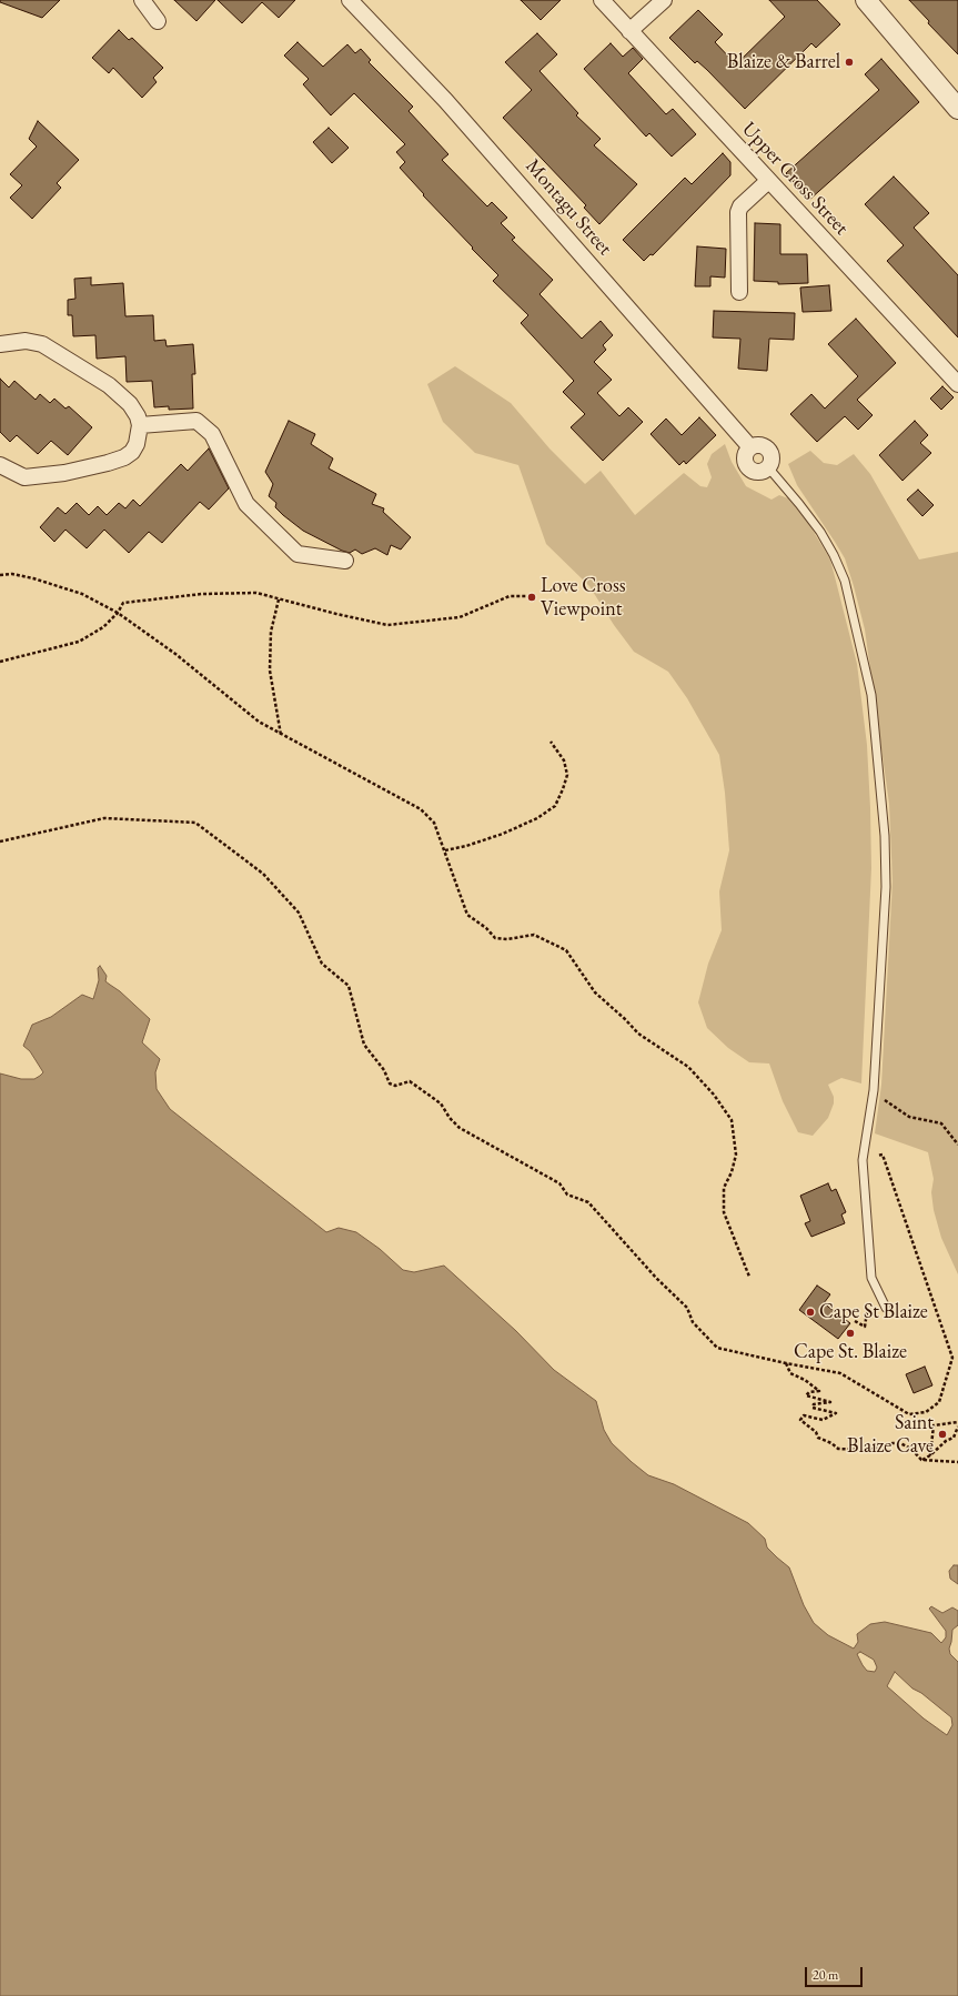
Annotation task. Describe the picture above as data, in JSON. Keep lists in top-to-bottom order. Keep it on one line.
{"streets":{"street":["Upper Cross Street","Montagu Street"]},"places":["Blaize & Barrel","Love Cross Viewpoint","Cape St Blaize","Cape St. Blaize","Saint Blaize Cave"],"scale_bar":"20 m"}
